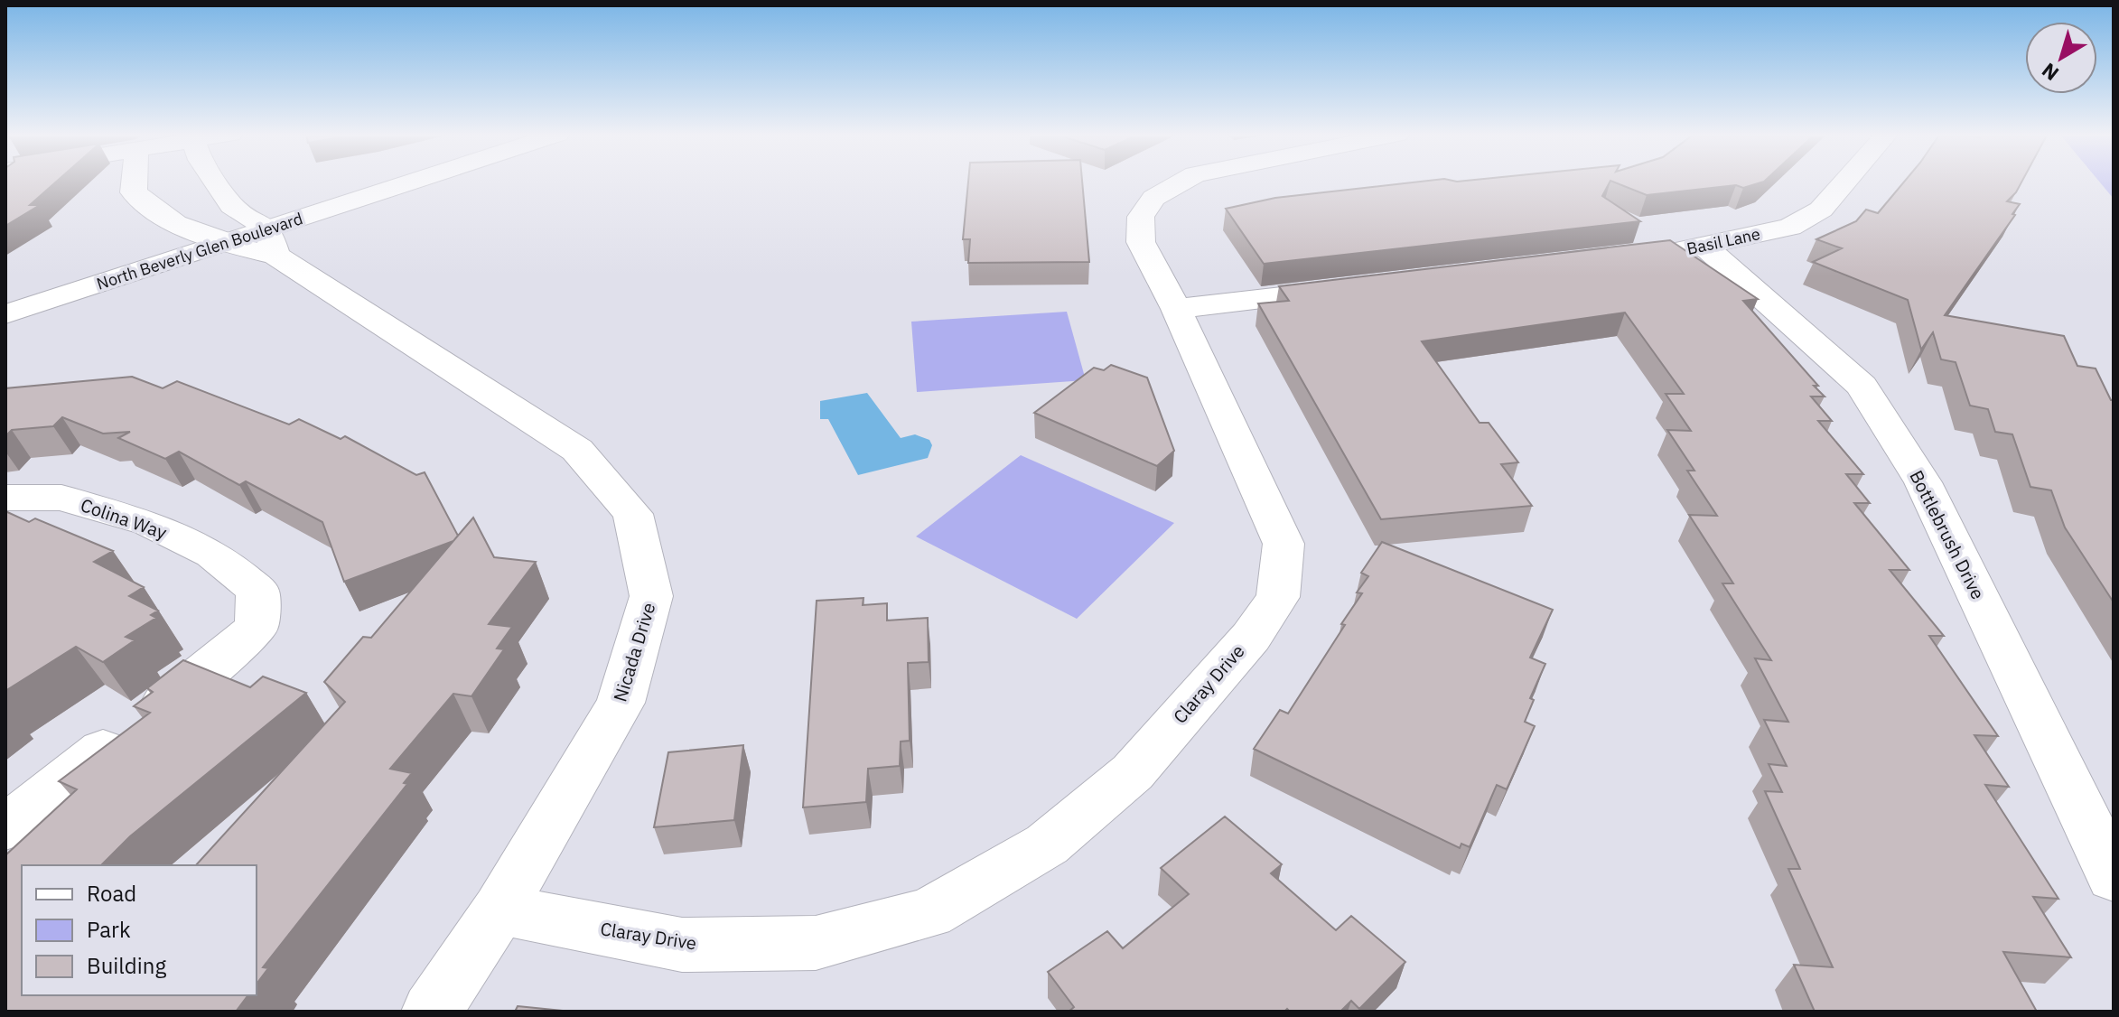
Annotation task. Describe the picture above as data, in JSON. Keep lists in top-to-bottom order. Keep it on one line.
{"streets":{"street":["Basil Lane","North Beverly Glen Boulevard","Colina Way","Bottlebrush Drive","Nicada Drive","Claray Drive"]},"crossings":[["Basil Lane","Bottlebrush Drive"],["North Beverly Glen Boulevard","Nicada Drive"],["Nicada Drive","Claray Drive"]],"legend":["Road","Park","Building"],"north":"bottom left"}
